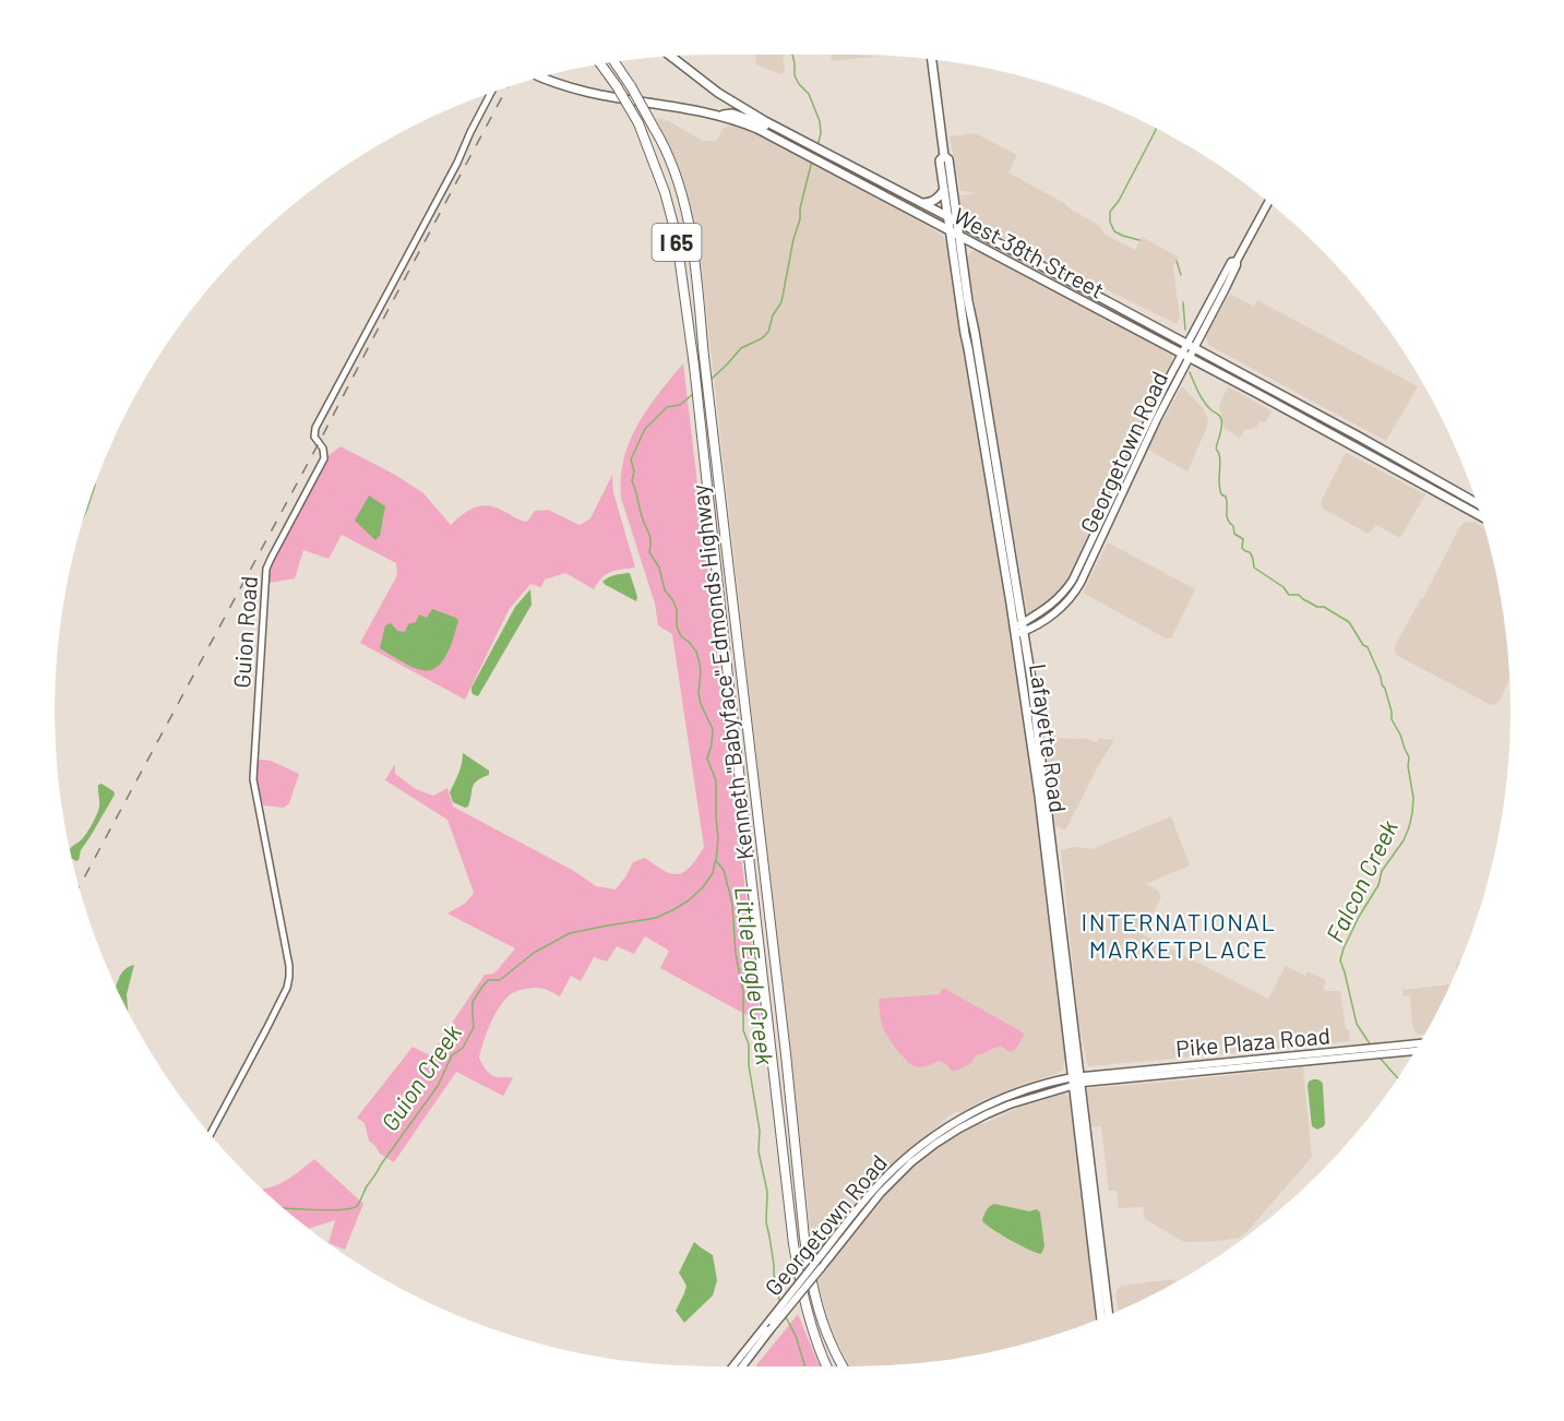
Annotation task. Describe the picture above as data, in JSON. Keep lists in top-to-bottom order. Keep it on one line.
{"streets":{"highway":["I 65","Kenneth \"Babyface\" Edmonds Highway"],"main road":["West 38th Street","Georgetown Road","Lafayette Road","Pike Plaza Road"],"street":["Guion Road"]},"crossings":[["West 38th Street","Georgetown Road"],["West 38th Street","Lafayette Road"],["Georgetown Road","Lafayette Road"],["Georgetown Road","Pike Plaza Road"],["Lafayette Road","Pike Plaza Road"]],"districts":["INTERNATIONAL MARKETPLACE"],"water":["Falcon Creek","Little Eagle Creek","Guion Creek"]}
